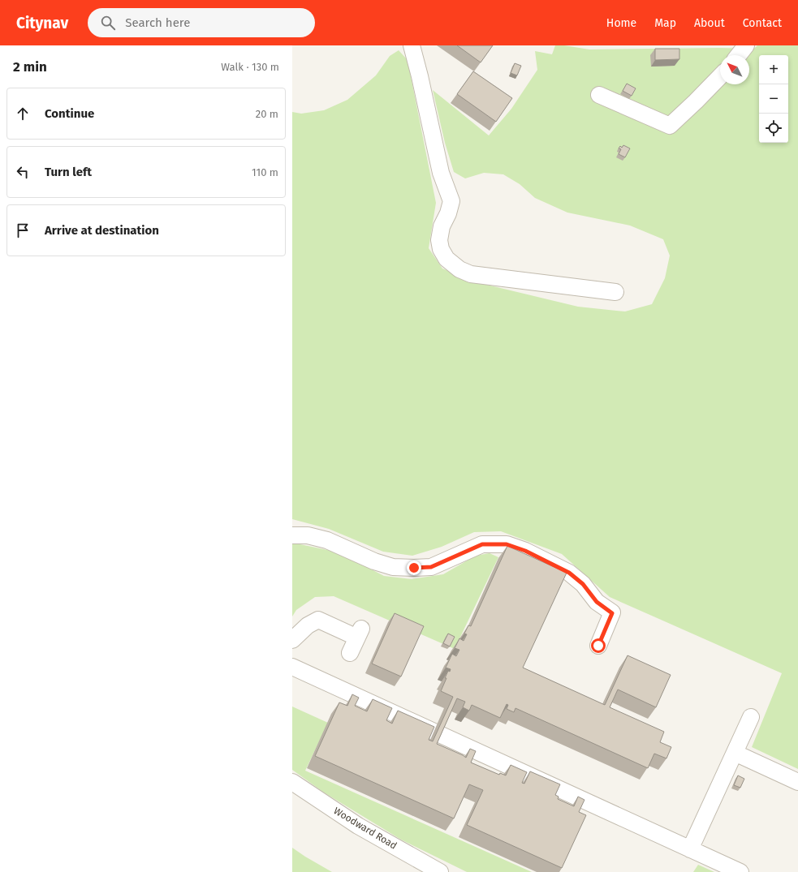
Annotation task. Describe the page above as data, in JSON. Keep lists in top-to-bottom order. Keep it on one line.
{"streets":{"street":["Woodward Road"]},"north":"top left","page":{"header":"Citynav","search":"Search here","nav":["Home","Map","About","Contact"],"heading":["2 min","Walk · 130 m"],"map_buttons":["+","−"],"list":[["Continue","20 m"],["Turn left","110 m"],"Arrive at destination"]}}
